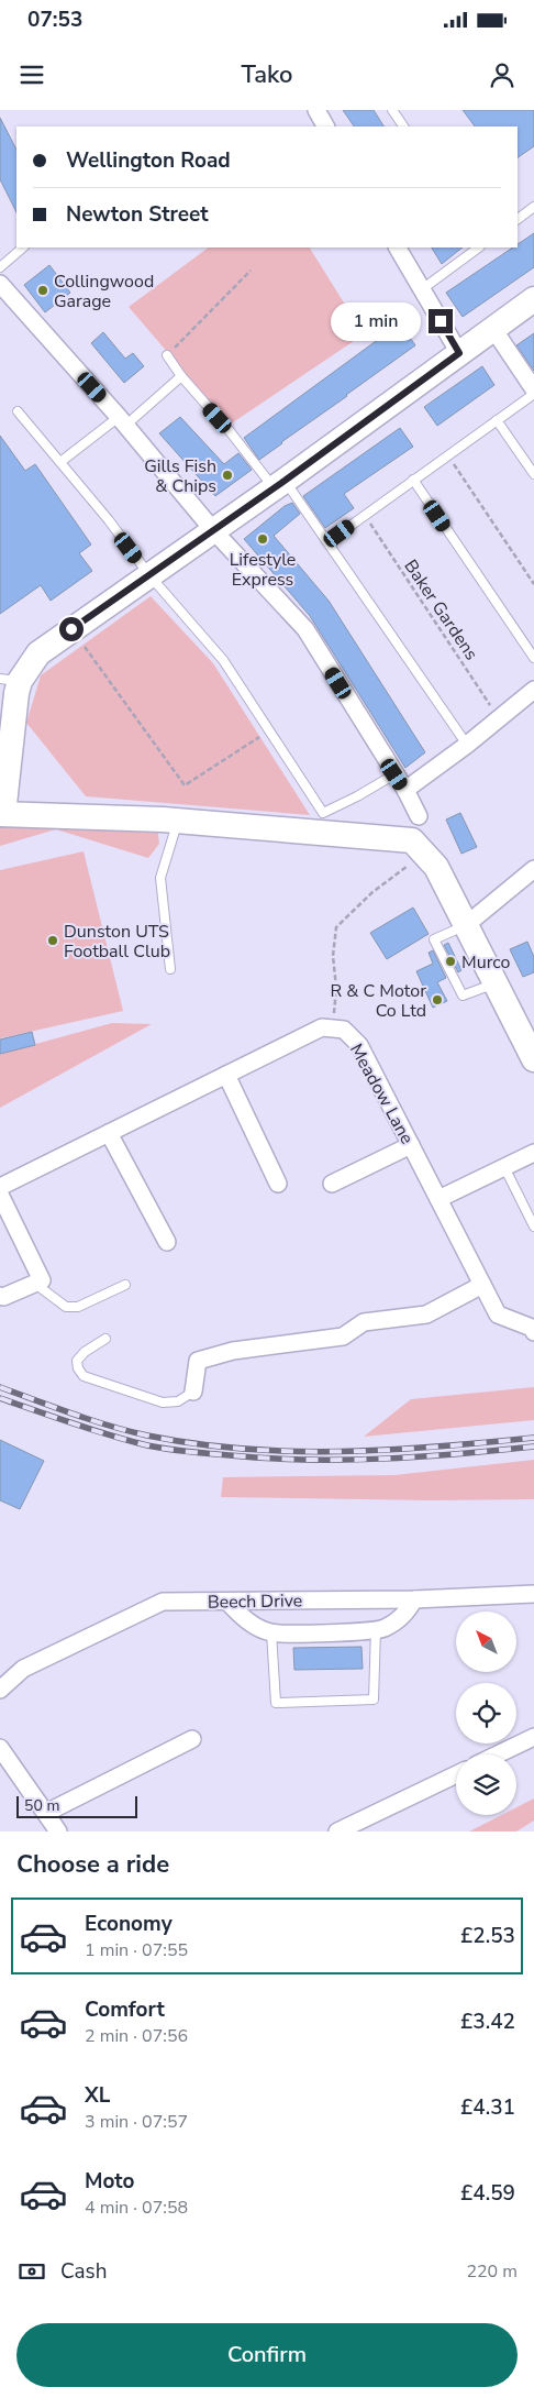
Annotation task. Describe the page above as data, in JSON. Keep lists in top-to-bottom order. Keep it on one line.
{"streets":{"street":["Meadow Lane","Beech Drive"],"path":["Baker Gardens"]},"places":["Collingwood Garage","Gills Fish & Chips","Lifestyle Express","Dunston UTS Football Club","Murco","R & C Motor Co Ltd"],"scale_bar":"50 m","north":"top left","page":{"status":"07:53","header":"Tako","banner":["Wellington Road","Newton Street"],"bubble":"1 min","scale":"50 m","heading":"Choose a ride","list":[{"name":"Economy","note":"1 min · 07:55","value":"£2.53"},{"name":"Comfort","note":"2 min · 07:56","value":"£3.42"},{"name":"XL","note":"3 min · 07:57","value":"£4.31"},{"name":"Moto","note":"4 min · 07:58","value":"£4.59"}],"pay":["Cash","220 m"],"buttons":"Confirm"}}
